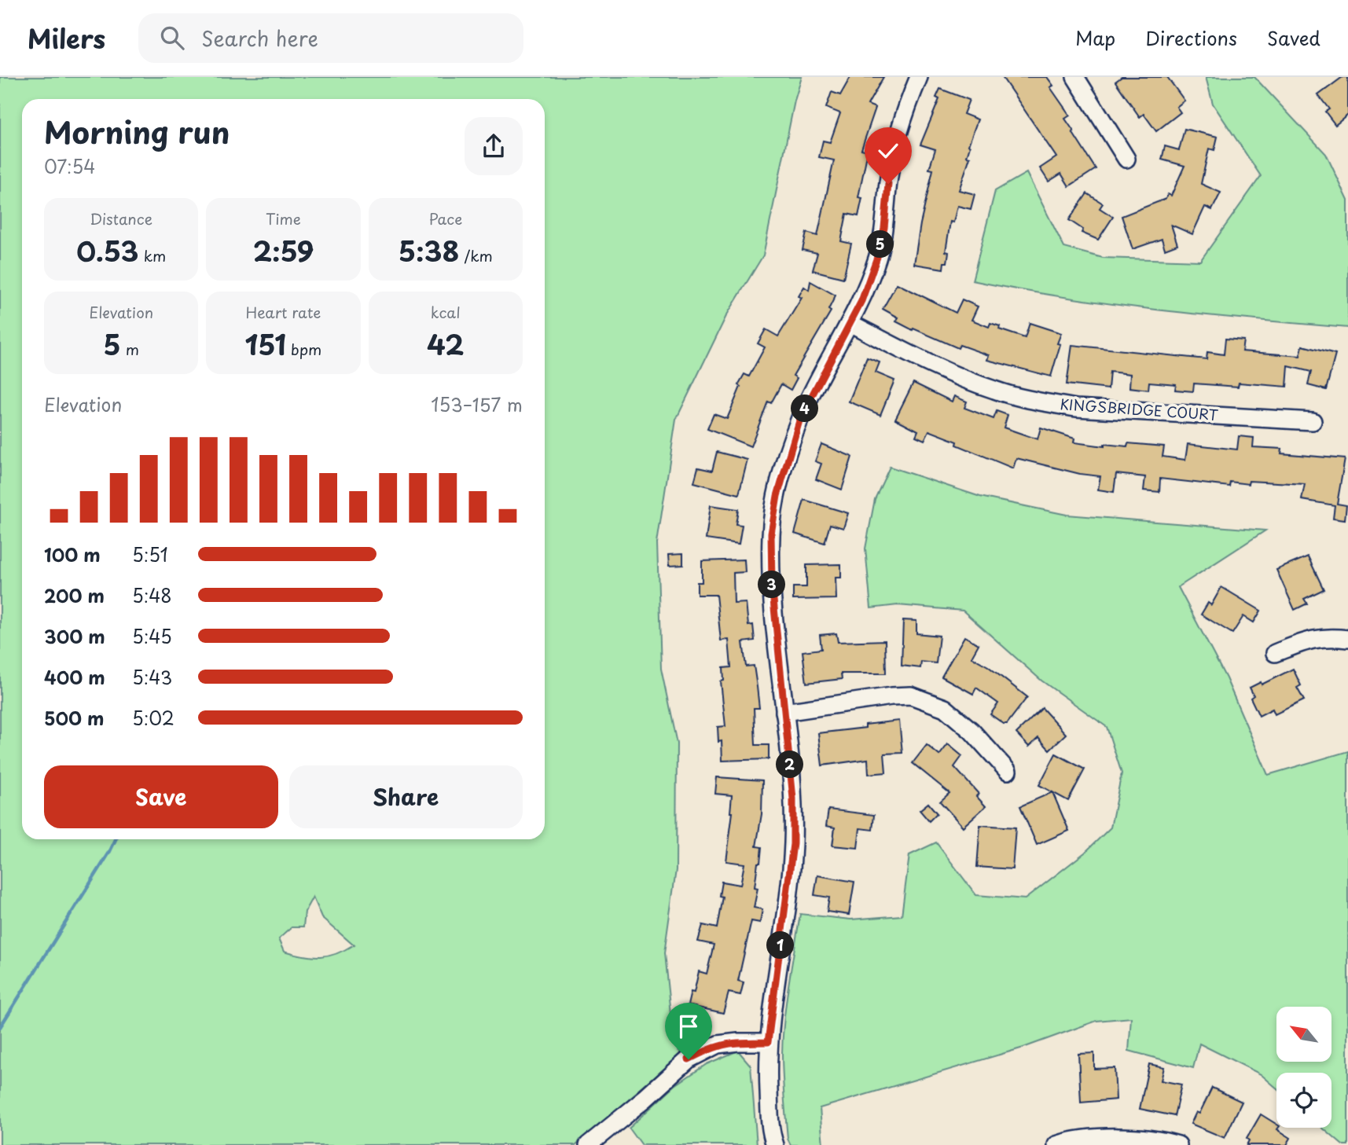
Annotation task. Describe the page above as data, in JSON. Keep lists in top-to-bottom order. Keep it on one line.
{"streets":{"street":["KINGSBRIDGE COURT"]},"north":"top left","page":{"header":"Milers","search":"Search here","nav":["Map","Directions","Saved"],"heading":["Morning run","07:54"],"stats":[["Distance","0.53 km"],["Time","2:59"],["Pace","5:38 /km"],["Elevation","5 m"],["Heart rate","151 bpm"],["kcal","42"]],"pins":["5","4","3","2","1"],"chart":["Elevation","153–157 m"],"list":[{"name":"100 m","note":"5:51"},{"name":"200 m","note":"5:48"},{"name":"300 m","note":"5:45"},{"name":"400 m","note":"5:43"},{"name":"500 m","note":"5:02"}],"buttons":["Save","Share"]}}
